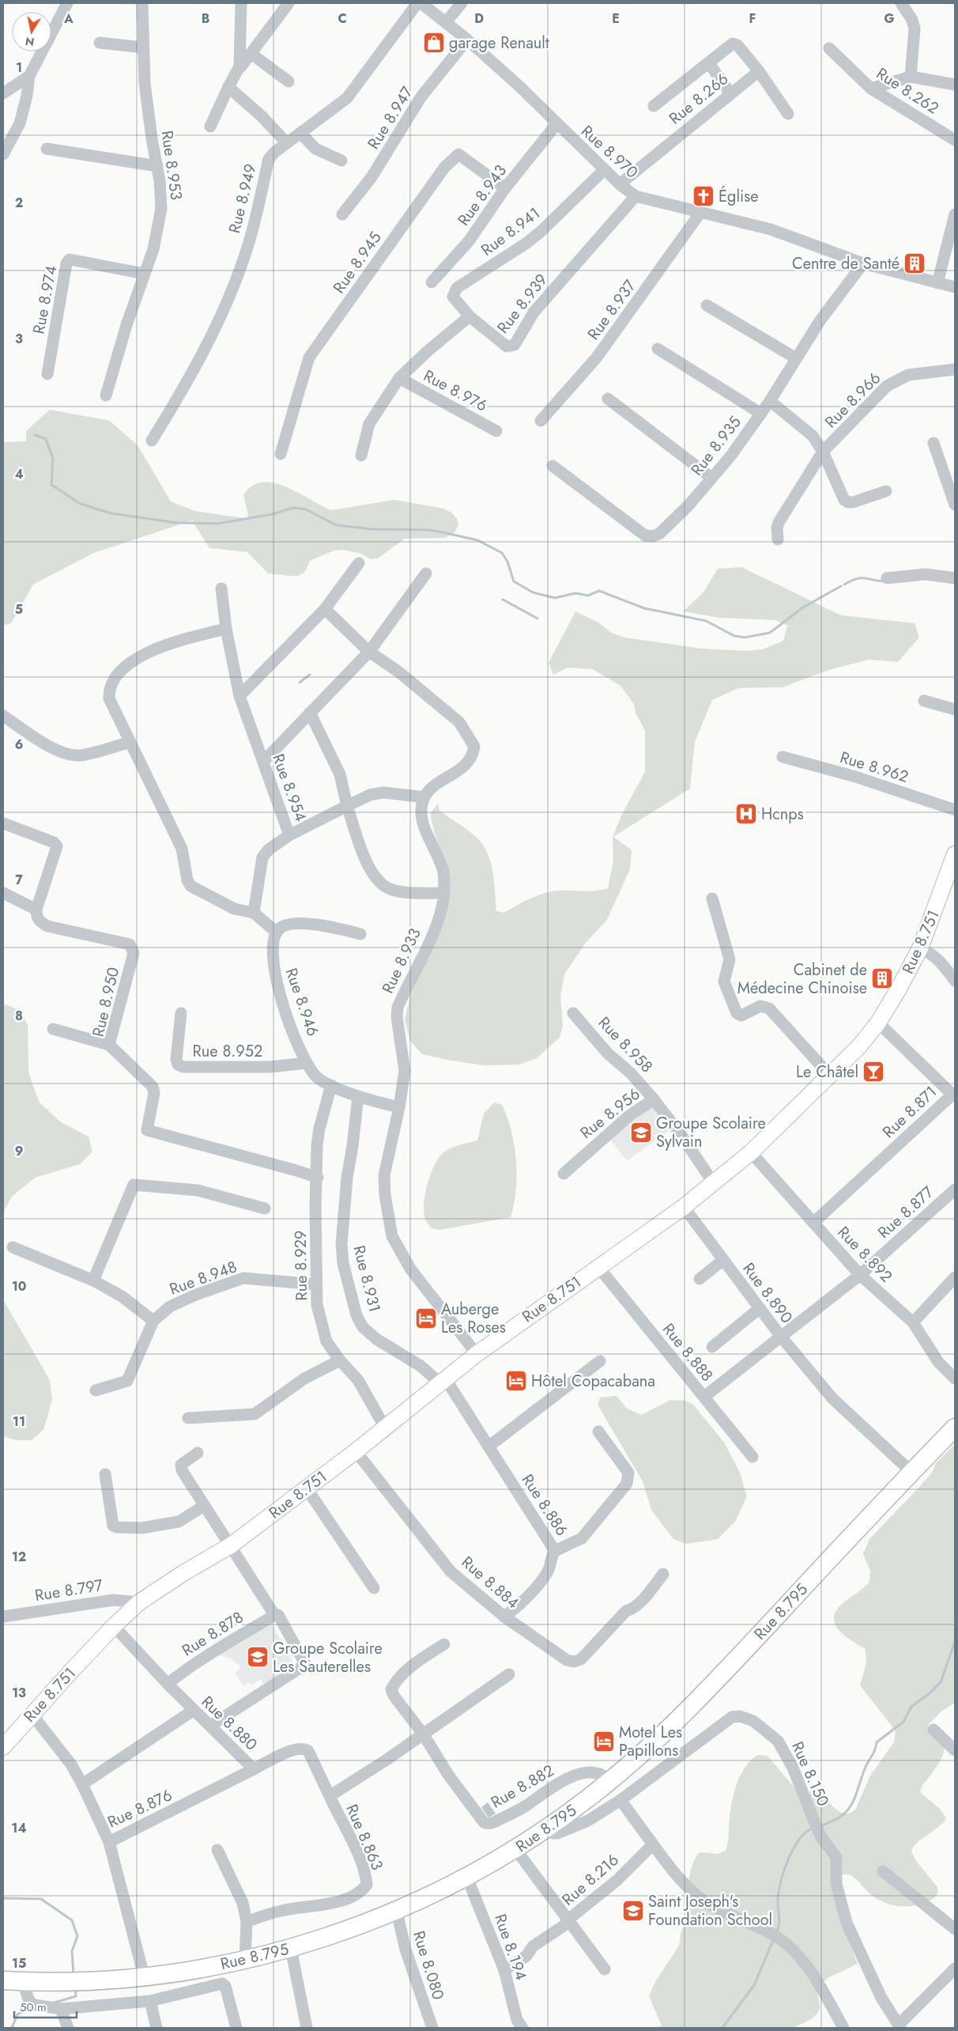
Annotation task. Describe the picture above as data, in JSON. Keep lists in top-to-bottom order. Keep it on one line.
{"streets":{"highway":["Rue 8.795"],"main road":["Rue 8.751"],"street":["Rue 8.262","Rue 8.266","Rue 8.947","Rue 8.970","Rue 8.953","Rue 8.943","Rue 8.949","Rue 8.941","Rue 8.945","Rue 8.974","Rue 8.939","Rue 8.937","Rue 8.976","Rue 8.966","Rue 8.935","Rue 8.962","Rue 8.954","Rue 8.933","Rue 8.950","Rue 8.946","Rue 8.958","Rue 8.952","Rue 8.871","Rue 8.956","Rue 8.877","Rue 8.892","Rue 8.929","Rue 8.948","Rue 8.931","Rue 8.890","Rue 8.888","Rue 8.886","Rue 8.884","Rue 8.797","Rue 8.878","Rue 8.880","Rue 8.150","Rue 8.882","Rue 8.876","Rue 8.863","Rue 8.216","Rue 8.194","Rue 8.080"]},"crossings":[["Rue 8.266","Rue 8.970"],["Rue 8.947","Rue 8.970"],["Rue 8.970","Rue 8.943"],["Rue 8.970","Rue 8.941"],["Rue 8.970","Rue 8.939"],["Rue 8.970","Rue 8.937"],["Rue 8.970","Rue 8.935"],["Rue 8.953","Rue 8.974"],["Rue 8.943","Rue 8.945"],["Rue 8.941","Rue 8.939"],["Rue 8.954","Rue 8.933"],["Rue 8.751","Rue 8.933"],["Rue 8.751","Rue 8.871"],["Rue 8.751","Rue 8.956"],["Rue 8.751","Rue 8.892"],["Rue 8.751","Rue 8.929"],["Rue 8.751","Rue 8.931"],["Rue 8.751","Rue 8.890"],["Rue 8.751","Rue 8.888"],["Rue 8.751","Rue 8.886"],["Rue 8.751","Rue 8.884"],["Rue 8.751","Rue 8.797"],["Rue 8.751","Rue 8.876"],["Rue 8.933","Rue 8.946"],["Rue 8.950","Rue 8.929"],["Rue 8.946","Rue 8.952"],["Rue 8.946","Rue 8.929"],["Rue 8.946","Rue 8.931"],["Rue 8.958","Rue 8.956"],["Rue 8.871","Rue 8.892"],["Rue 8.877","Rue 8.892"],["Rue 8.877","Rue 8.890"],["Rue 8.892","Rue 8.890"],["Rue 8.929","Rue 8.948"],["Rue 8.931","Rue 8.886"],["Rue 8.795","Rue 8.150"],["Rue 8.795","Rue 8.882"],["Rue 8.795","Rue 8.194"],["Rue 8.795","Rue 8.080"],["Rue 8.878","Rue 8.880"],["Rue 8.880","Rue 8.876"],["Rue 8.880","Rue 8.863"],["Rue 8.882","Rue 8.863"],["Rue 8.216","Rue 8.194"]],"places":{"shop":["garage Renault"],"church":["Église"],"building":["Centre de Santé","Cabinet de Médecine Chinoise"],"hospital":["Hcnps"],"bar":["Le Châtel"],"school or university":["Groupe Scolaire Sylvain","Groupe Scolaire Les Sauterelles","Saint Joseph's Foundation School"],"hotel":["Auberge Les Roses","Hôtel Copacabana","Motel Les Papillons"]},"scale_bar":"50 m","north":"bottom","grid":{"columns":["A","B","C","D","E","F","G"],"rows":["1","2","3","4","5","6","7","8","9","10","11","12","13","14","15"]}}
